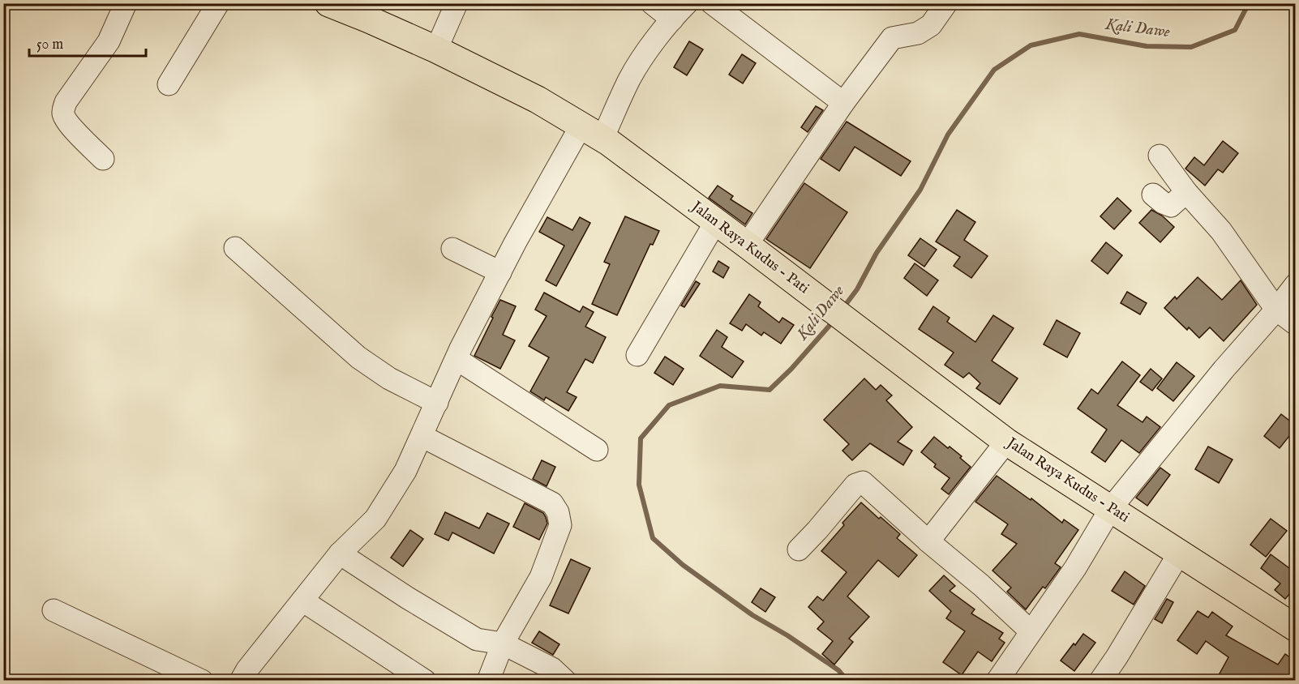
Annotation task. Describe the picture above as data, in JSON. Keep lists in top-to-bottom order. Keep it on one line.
{"streets":{"highway":["Jalan Raya Kudus - Pati"]},"water":["Kali Dawe"],"scale_bar":"50 m"}
